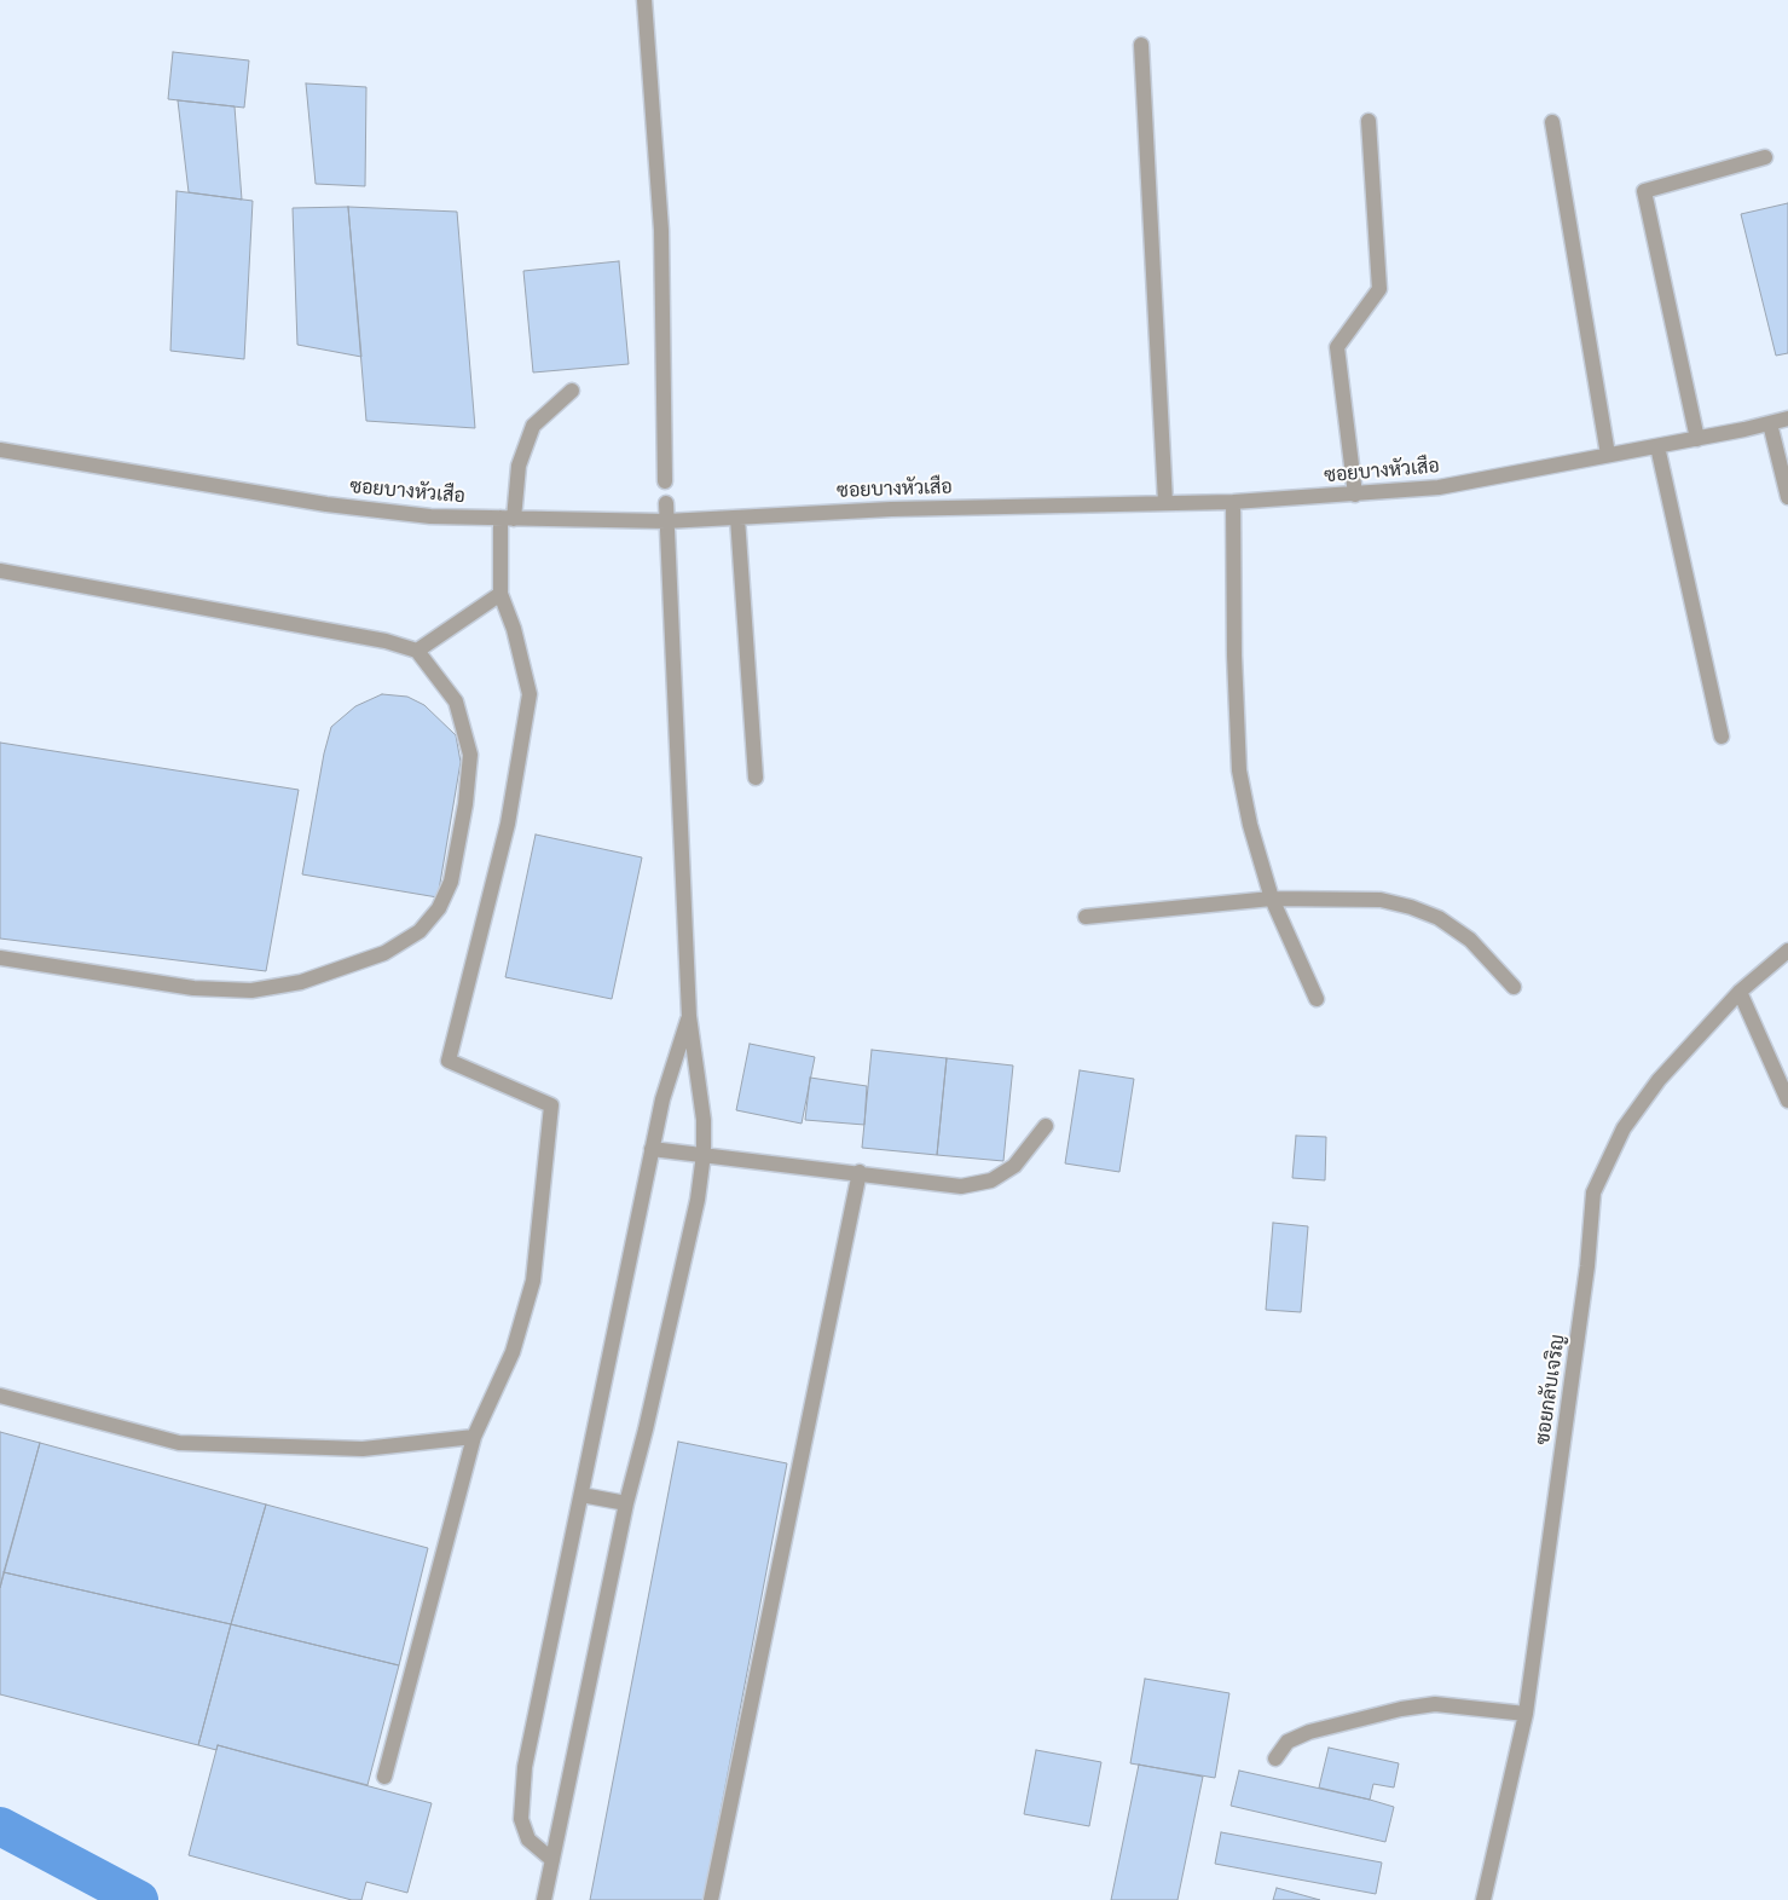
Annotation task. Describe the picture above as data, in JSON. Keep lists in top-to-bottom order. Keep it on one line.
{"streets":{"street":["ซอยบางหัวเสือ","ซอยกลับเจริญ"]}}
